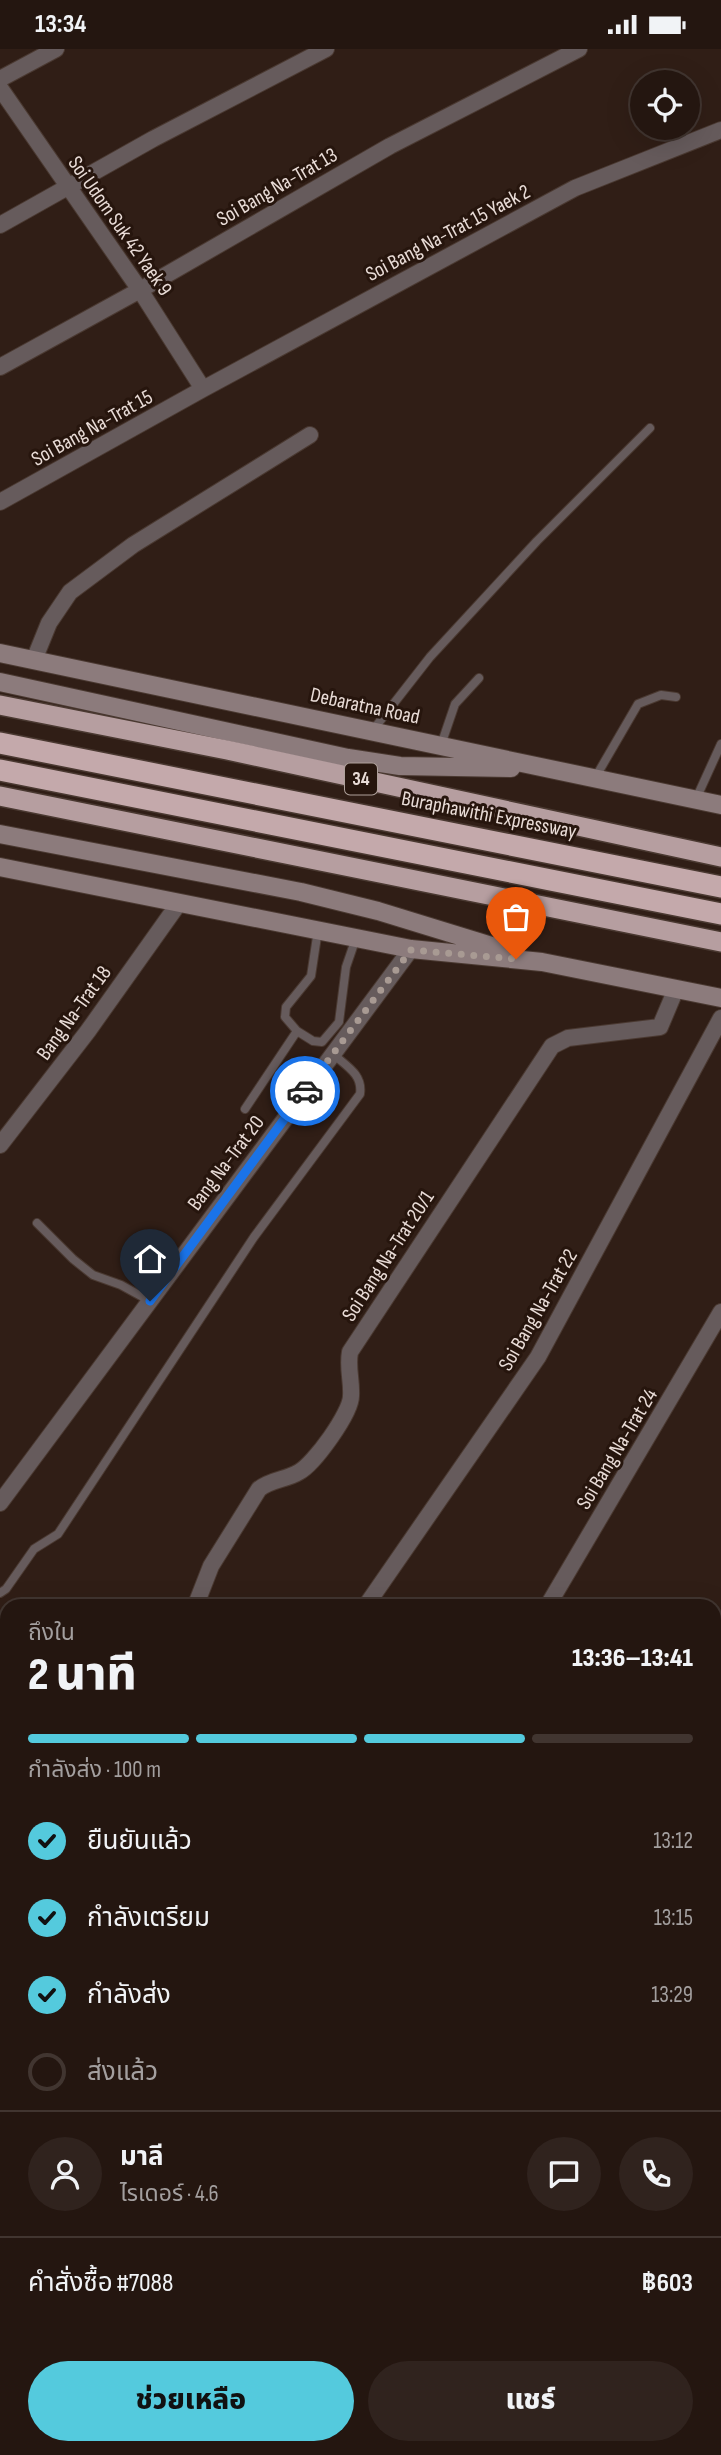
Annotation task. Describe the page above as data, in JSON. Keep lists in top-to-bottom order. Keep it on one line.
{"streets":{"highway":["34","Buraphawithi Expressway"],"main road":["Debaratna Road"],"street":["Soi Bang Na-Trat 13","Soi Udom Suk 42 Yaek 9","Soi Bang Na-Trat 15 Yaek 2","Soi Bang Na-Trat 15","Bang Na-Trat 18","Bang Na-Trat 20","Soi Bang Na-Trat 20/1","Soi Bang Na-Trat 22","Soi Bang Na-Trat 24"]},"crossings":[["Soi Bang Na-Trat 13","Soi Udom Suk 42 Yaek 9"],["Soi Udom Suk 42 Yaek 9","Soi Bang Na-Trat 15 Yaek 2"],["Soi Udom Suk 42 Yaek 9","Soi Bang Na-Trat 15"],["Soi Bang Na-Trat 15 Yaek 2","Soi Bang Na-Trat 15"]],"page":{"status":"13:34","heading":["2 นาที","ถึงใน","13:36–13:41"],"panel":["มาลี","ไรเดอร์ · 4.6","คำสั่งซื้อ #7088","฿603"],"bar":"กำลังส่ง · 100 m","list":[["ยืนยันแล้ว","13:12"],["กำลังเตรียม","13:15"],["กำลังส่ง","13:29"],"ส่งแล้ว"],"buttons":["ช่วยเหลือ","แชร์"]}}
